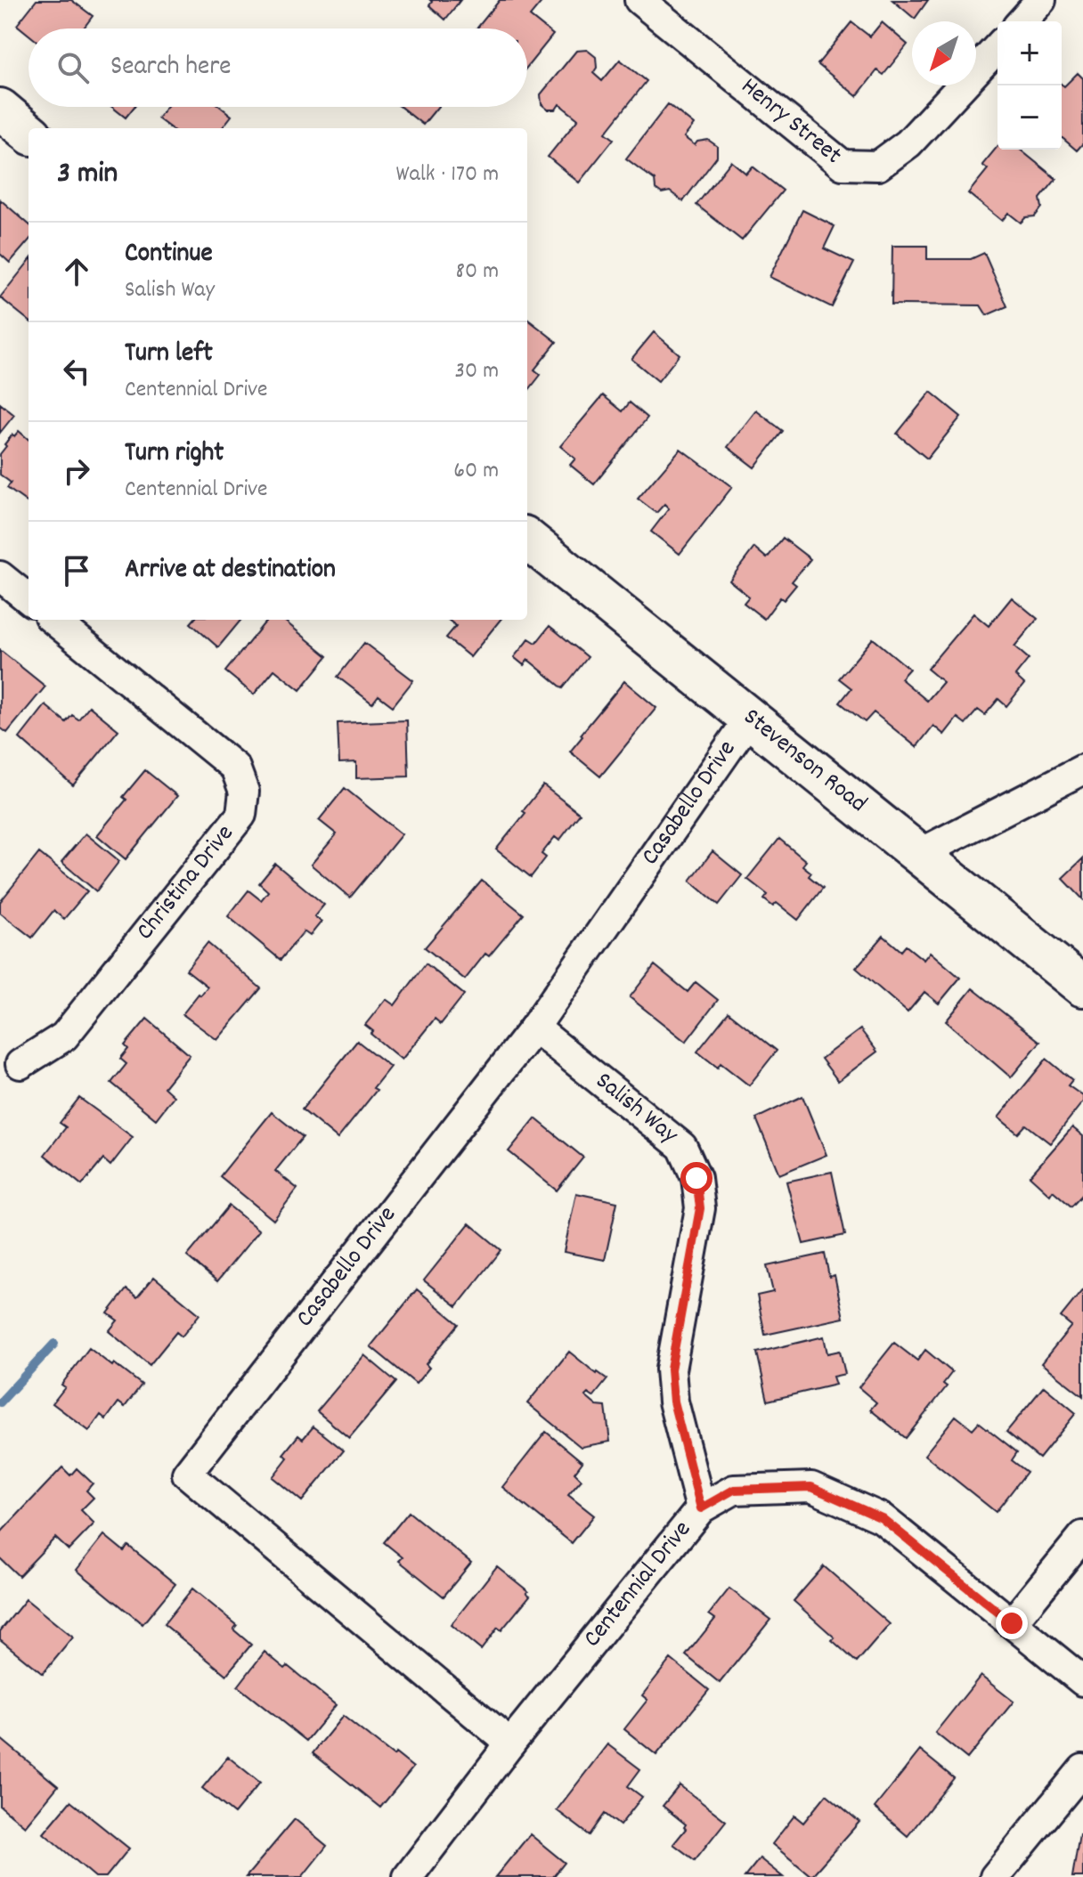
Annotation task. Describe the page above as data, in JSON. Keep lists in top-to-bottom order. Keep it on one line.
{"streets":{"street":["Henry Street","Stevenson Road","Casabello Drive","Christina Drive","Salish Way","Centennial Drive"]},"crossings":[["Stevenson Road","Casabello Drive"],["Casabello Drive","Salish Way"],["Casabello Drive","Centennial Drive"],["Salish Way","Centennial Drive"]],"north":"bottom left","page":{"map_buttons":["+","−"],"search":"Search here","heading":["3 min","Walk · 170 m"],"list":[["Continue","Salish Way","80 m"],["Turn left","Centennial Drive","30 m"],["Turn right","Centennial Drive","60 m"],"Arrive at destination"]}}
